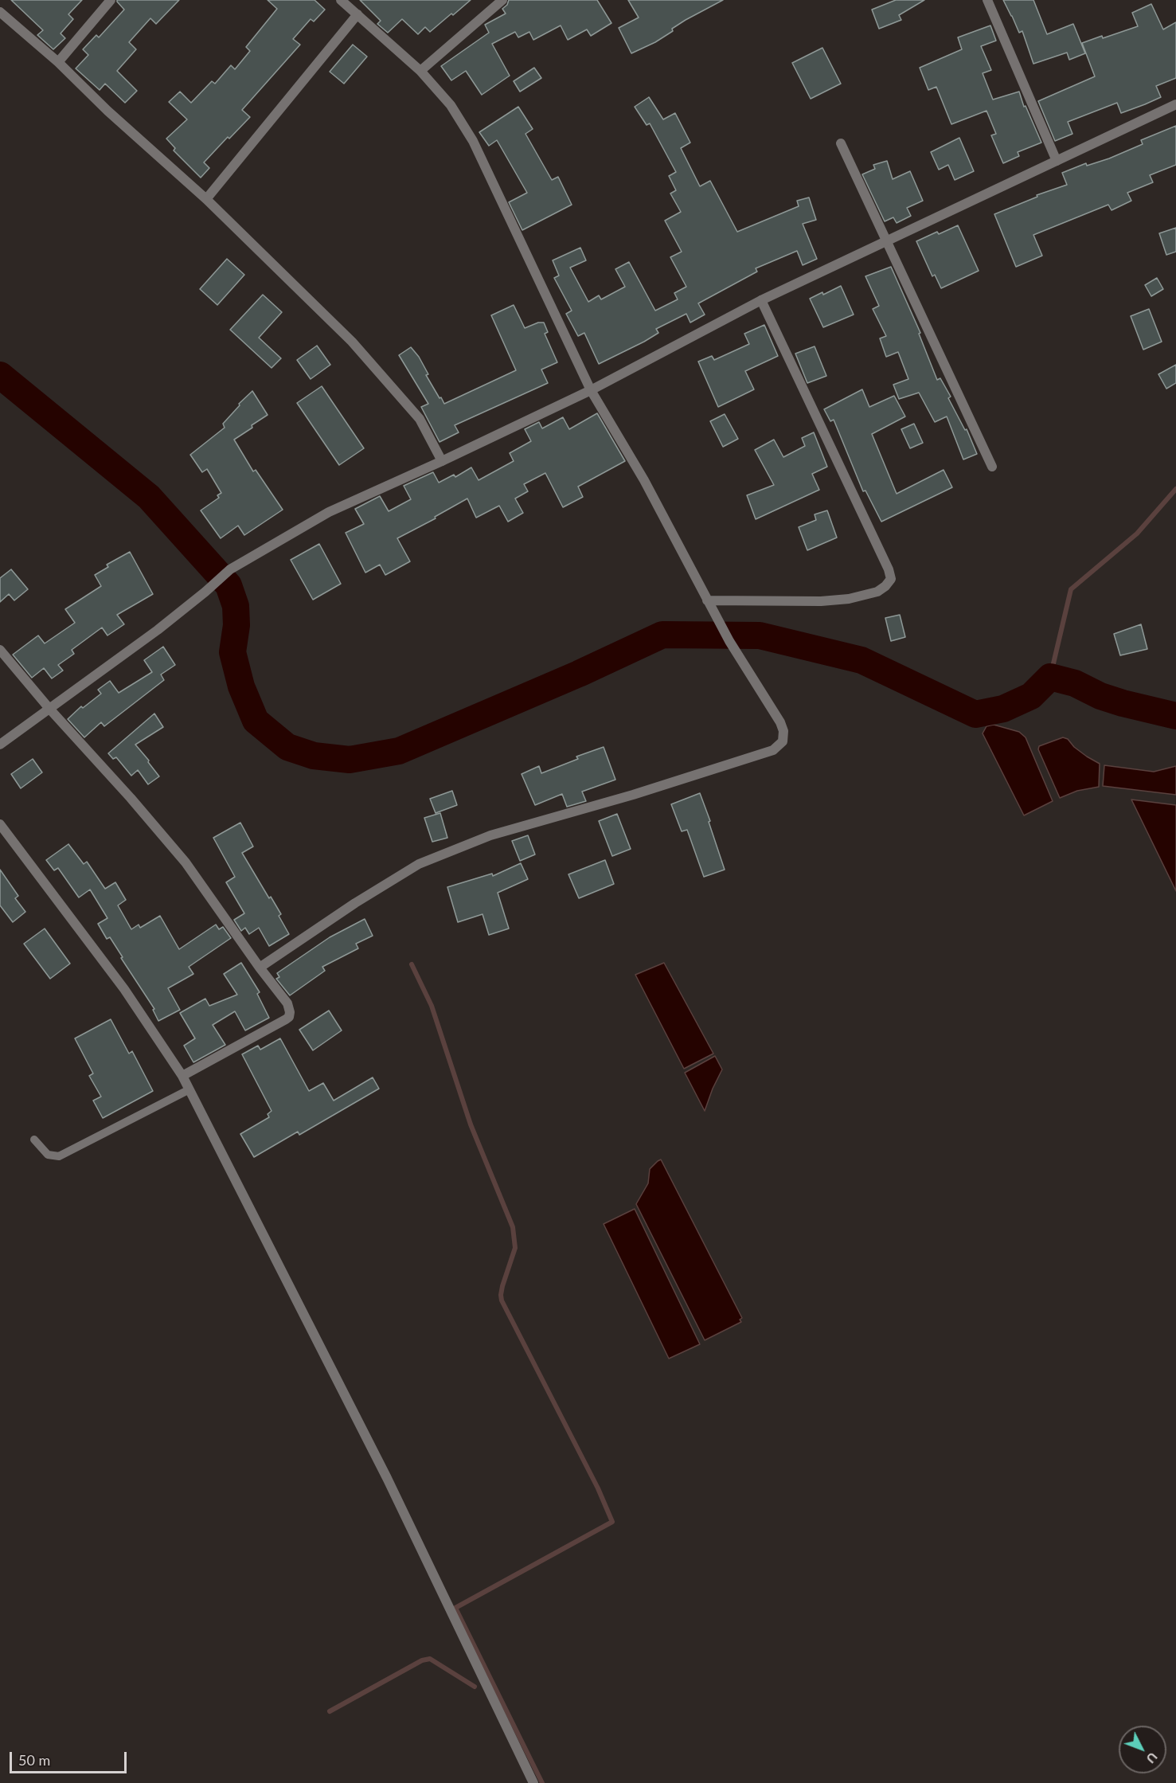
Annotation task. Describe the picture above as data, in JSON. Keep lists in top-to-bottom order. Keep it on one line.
{"scale_bar":"50 m","north":"bottom right"}
